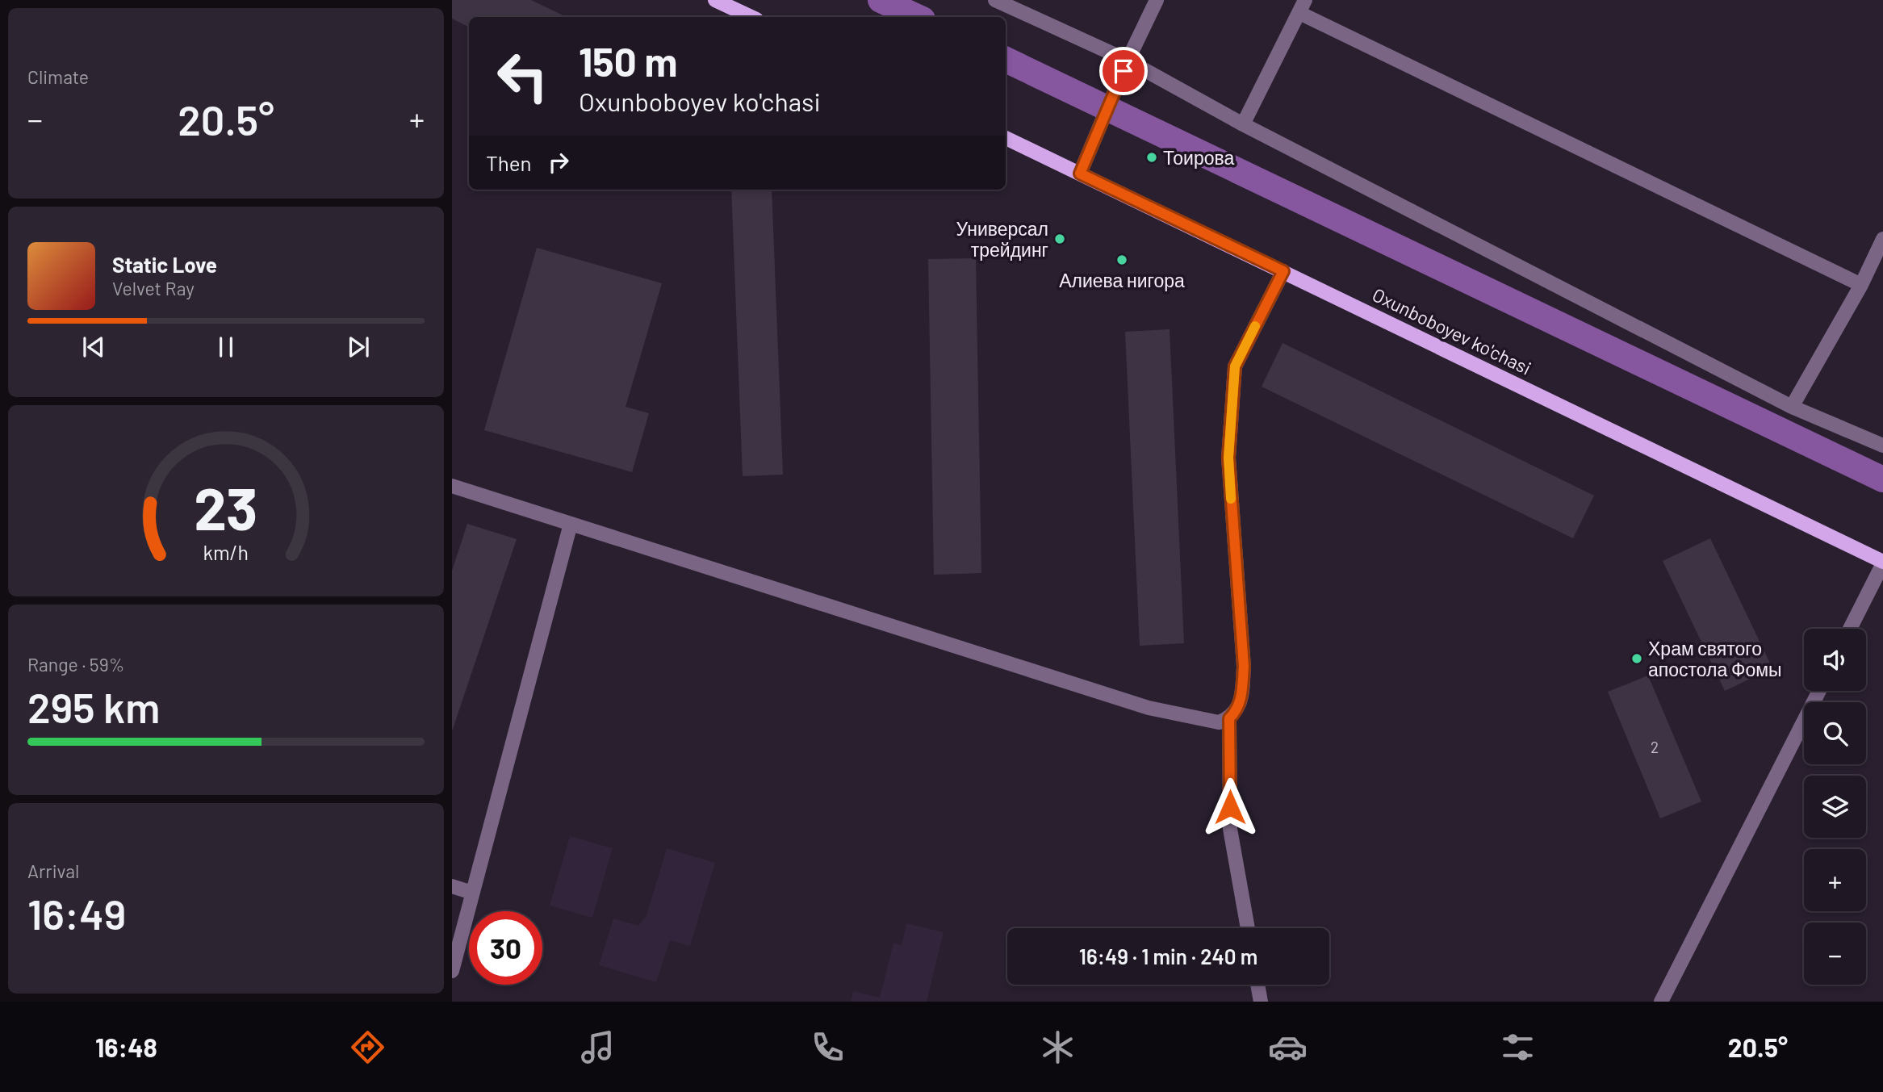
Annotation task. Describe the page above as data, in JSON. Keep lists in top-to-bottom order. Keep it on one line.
{"streets":{"main road":["Oxunboboyev ko'chasi"]},"places":["Тоирова","Универсал трейдинг","Алиева нигора","Храм святого апостола Фомы"],"house_numbers":["2"],"page":{"tile":["Climate",["Range · 59%","295 km"],["Arrival","16:49"]],"turn":["150 m","Oxunboboyev ko'chasi"],"heat":["−","20.5°","+"],"then":"Then","song":["Static Love","Velvet Ray"],"map_buttons":["+","−"],"limit":"30","trip":"16:49 · 1 min · 240 m","tabs":["16:48","20.5°"],"gauge":["23","km/h"]}}
